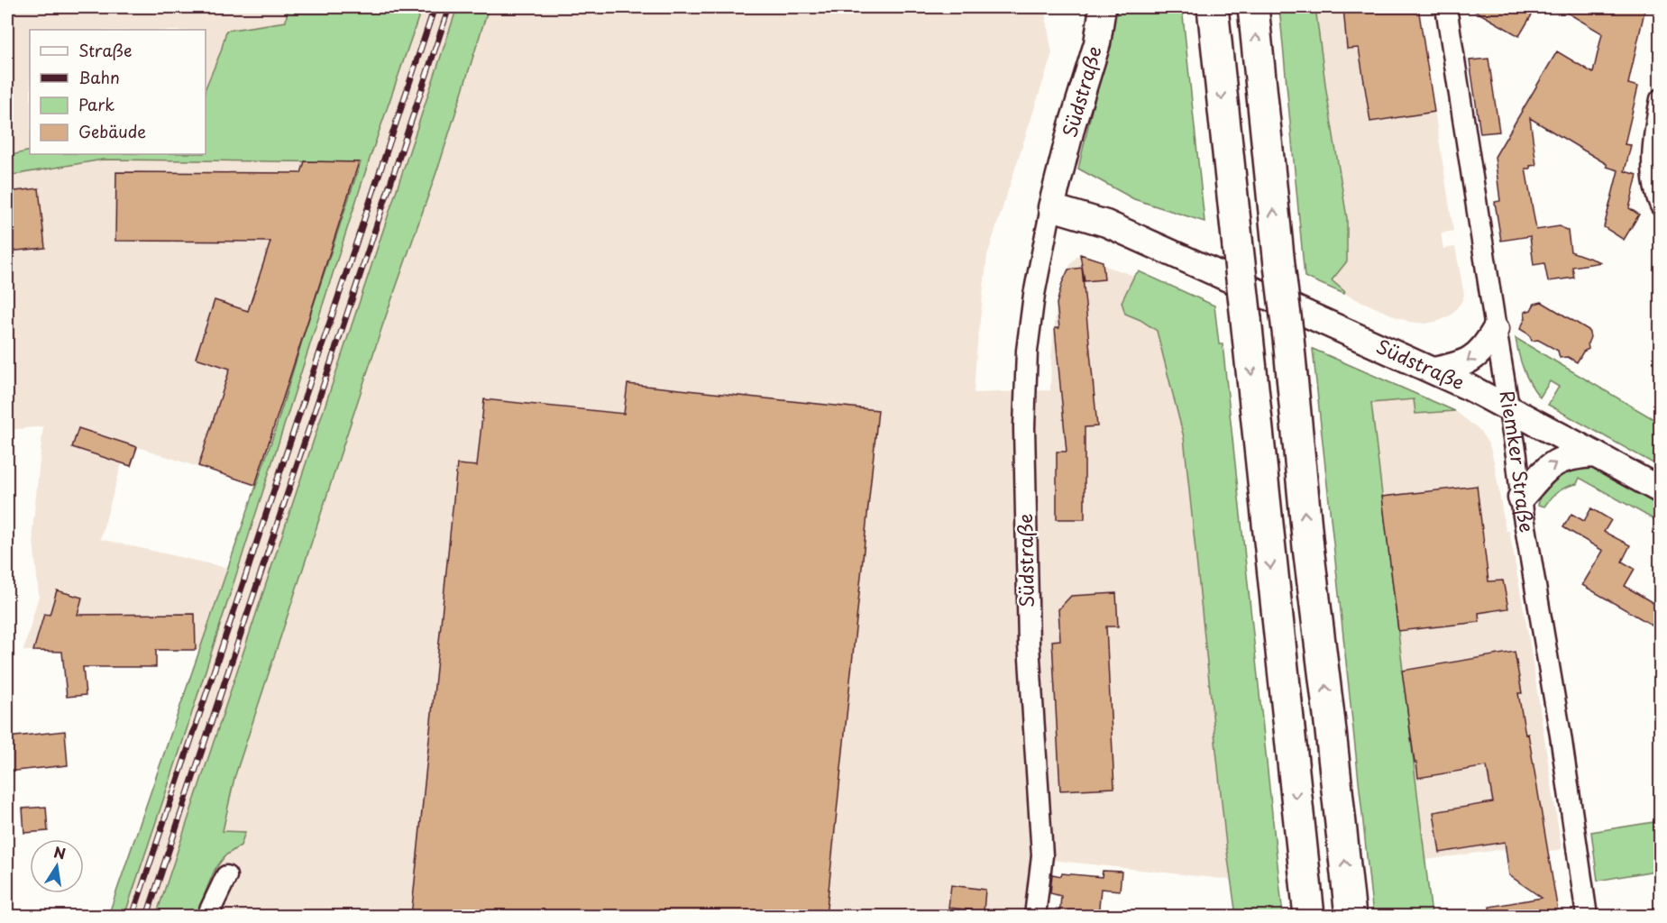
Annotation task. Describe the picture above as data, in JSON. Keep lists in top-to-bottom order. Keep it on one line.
{"streets":{"street":["Südstraße","Riemker Straße"]},"crossings":[["Südstraße","Riemker Straße"]],"legend":["Straße","Bahn","Park","Gebäude"],"north":"top"}
